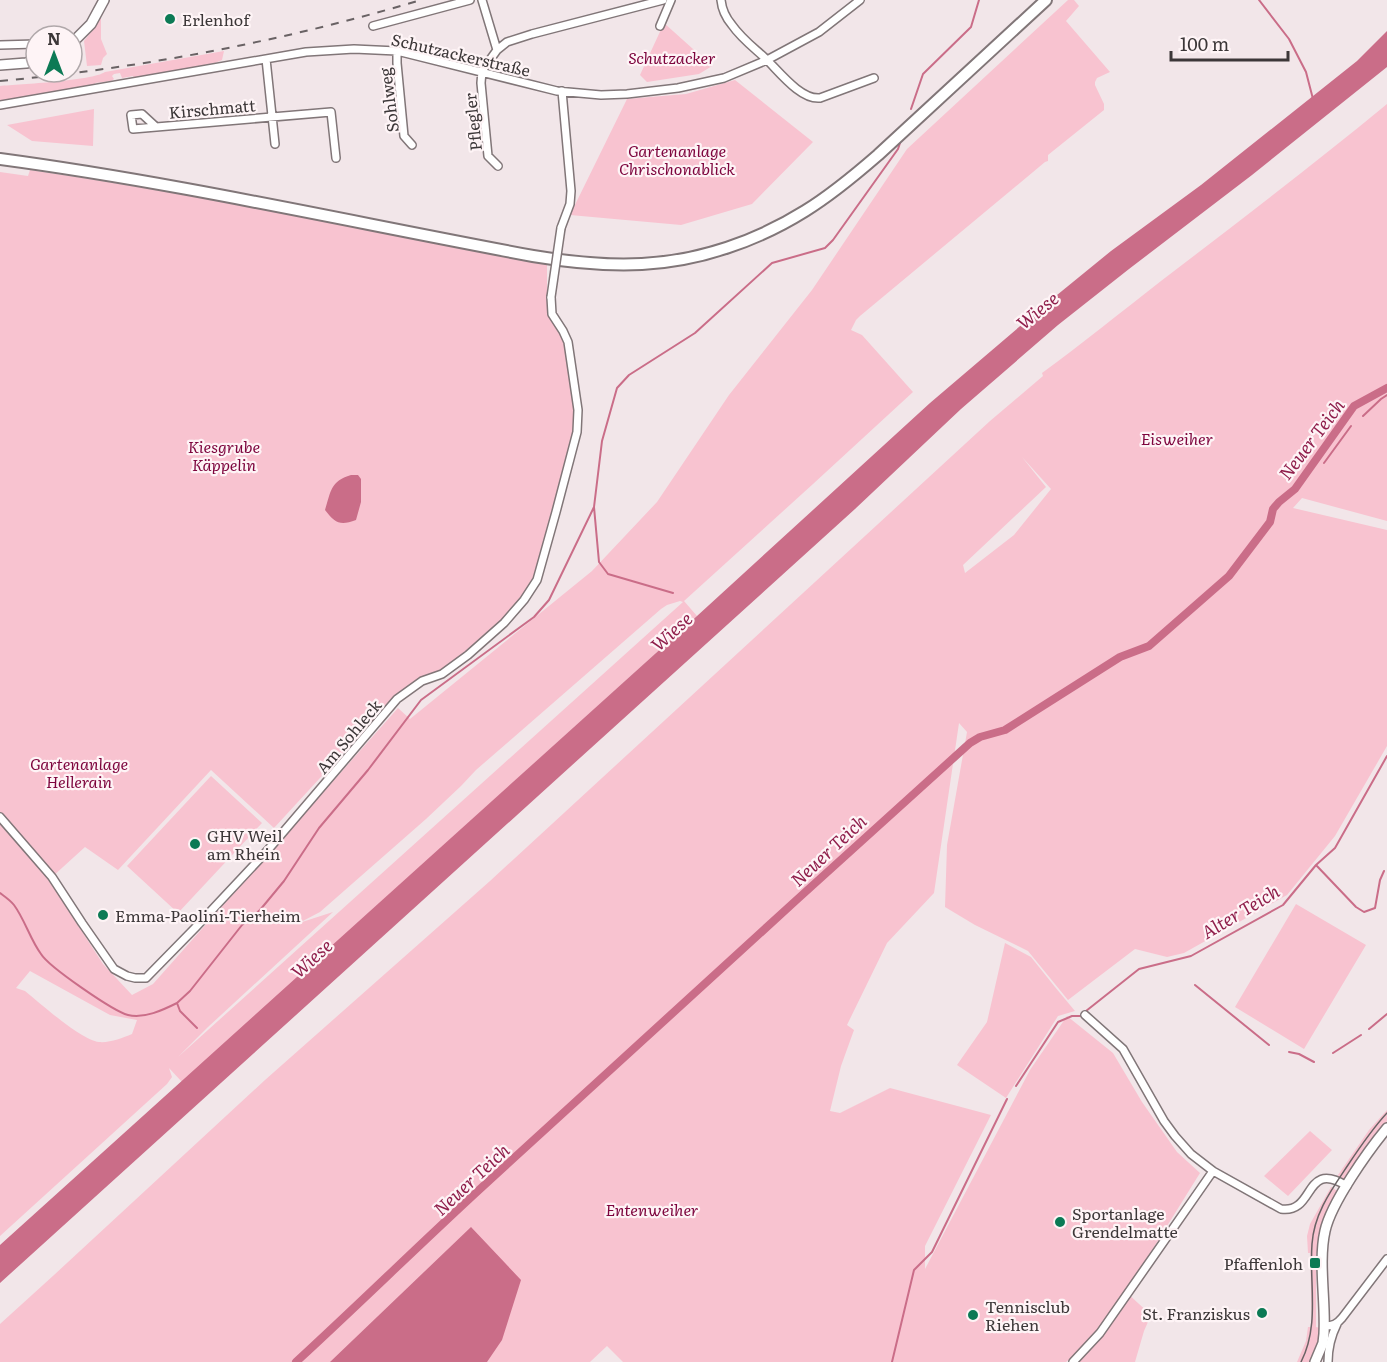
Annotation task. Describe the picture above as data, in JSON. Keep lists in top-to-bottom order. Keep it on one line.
{"streets":{"street":["Schutzackerstraße","Sohlweg","Kirschmatt","Pflegler","Am Sohleck"]},"crossings":[["Schutzackerstraße","Sohlweg"],["Schutzackerstraße","Kirschmatt"],["Schutzackerstraße","Pflegler"],["Schutzackerstraße","Am Sohleck"]],"water":["Wiese","Neuer Teich","Alter Teich"],"parks":["Schutzacker","Gartenanlage Chrischonablick","Eisweiher","Kiesgrube Käppelin","Gartenanlage Hellerain","Entenweiher"],"places":{"other":["Erlenhof","GHV Weil am Rhein","Emma-Paolini-Tierheim","Sportanlage Grendelmatte","St. Franziskus","Tennisclub Riehen"],"transit":["Pfaffenloh"]},"scale_bar":"100 m","north":"top"}
